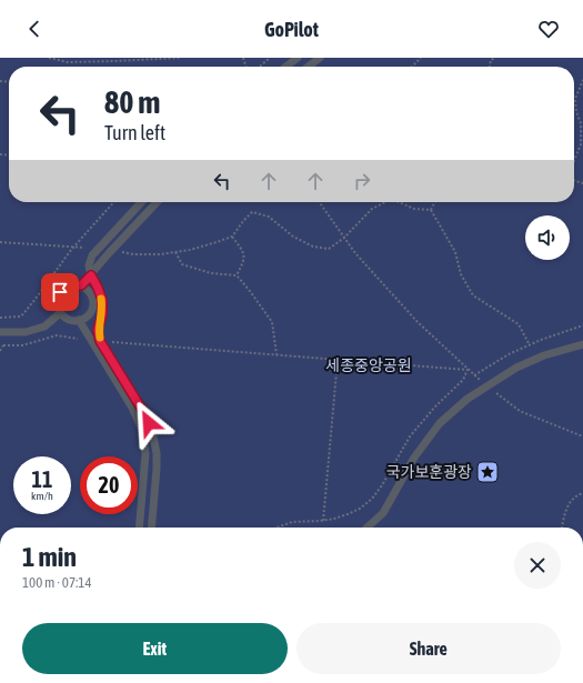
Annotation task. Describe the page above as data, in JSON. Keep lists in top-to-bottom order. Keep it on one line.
{"parks":["세종중앙공원"],"places":{"place":["국가보훈광장"]},"page":{"header":"GoPilot","turn":["80 m","Turn left"],"speed":"11 km/h","limit":"20","heading":["1 min","100 m · 07:14"],"buttons":["Exit","Share"]}}
